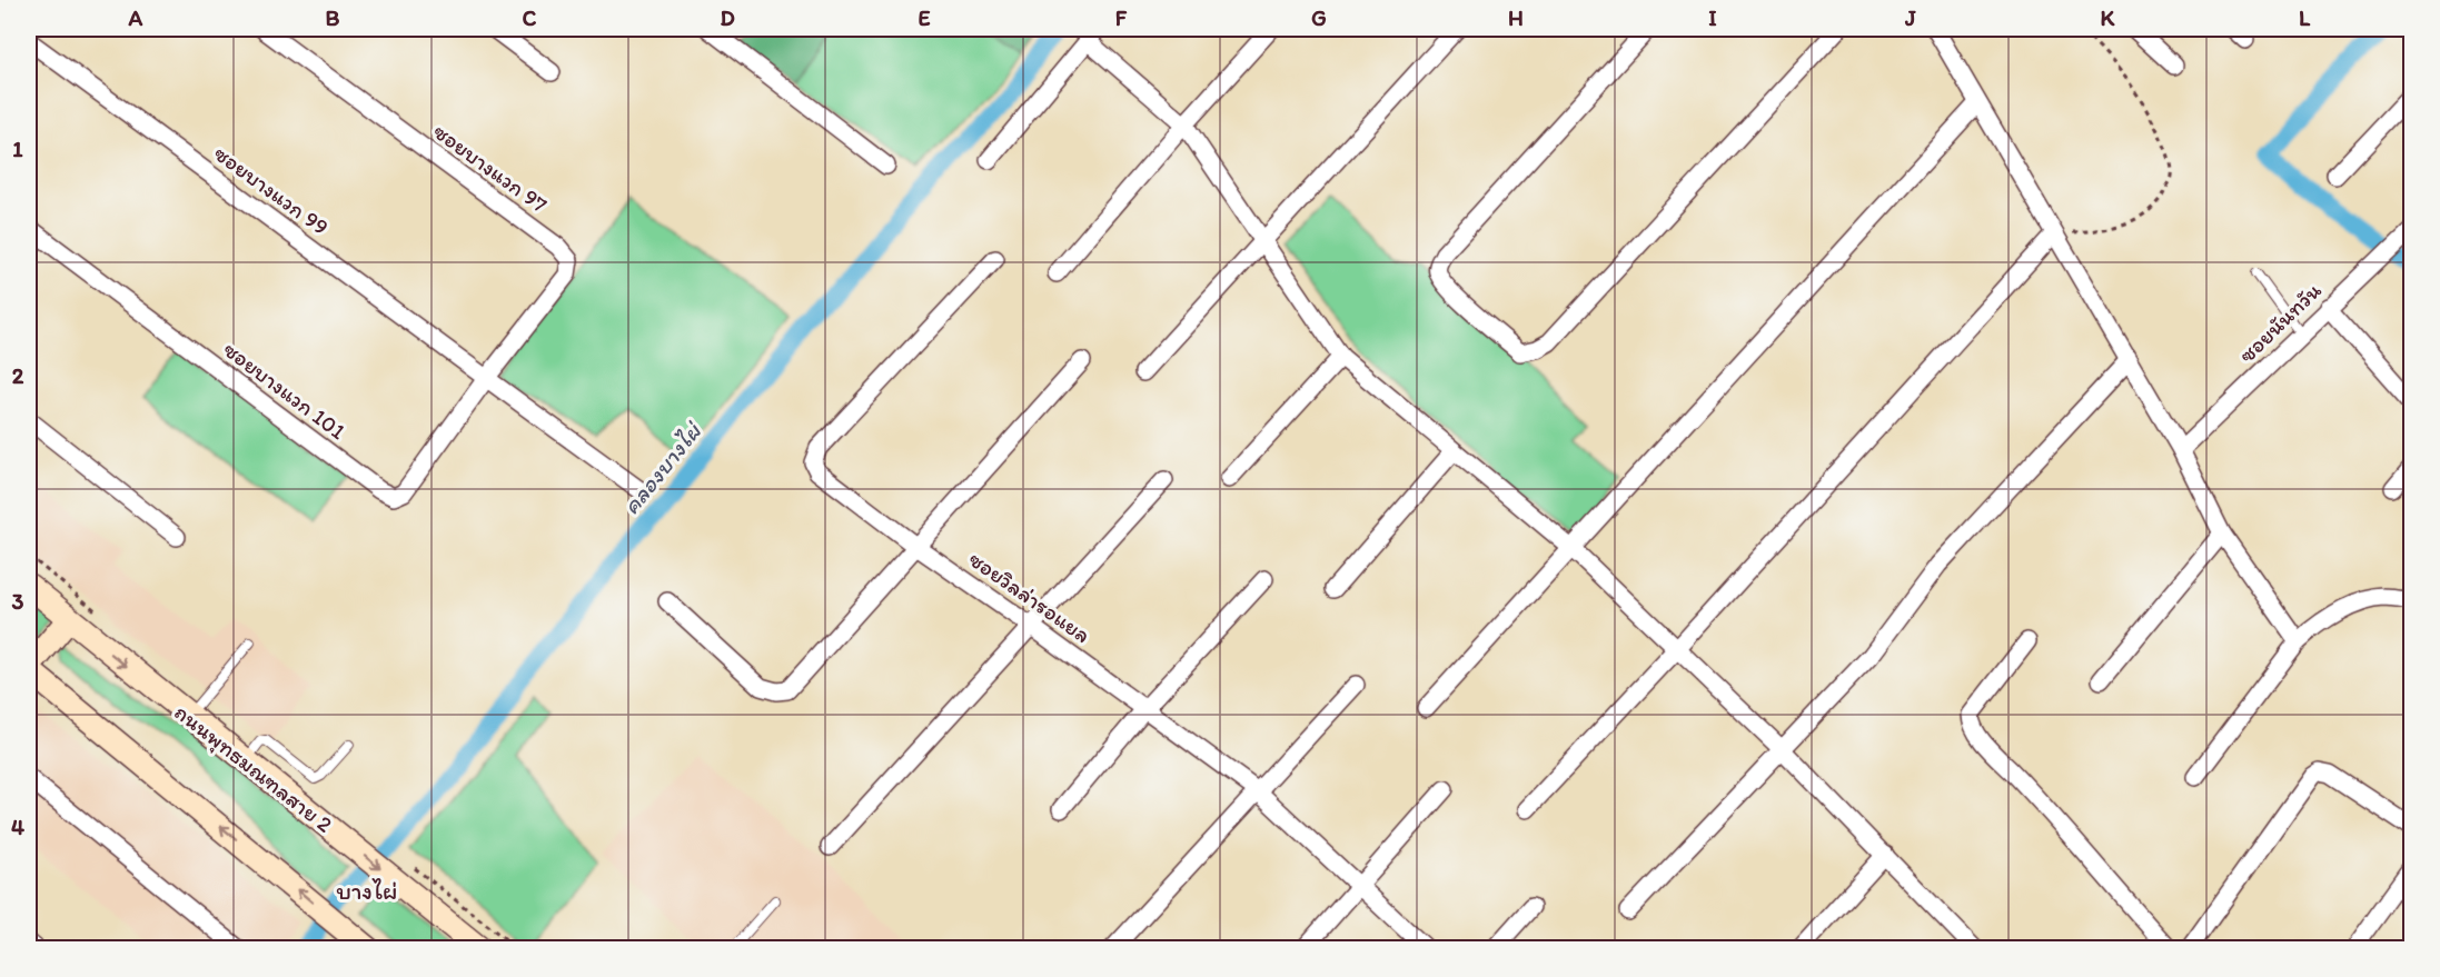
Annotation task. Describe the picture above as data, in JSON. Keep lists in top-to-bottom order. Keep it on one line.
{"streets":{"main road":["ถนนพุทธมณฑลสาย 2"],"street":["ซอยบางแวก 97","ซอยบางแวก 99","ซอยนันทวัน","ซอยบางแวก 101","ซอยวิลล่ารอแยล"]},"crossings":[["ซอยบางแวก 97","ซอยบางแวก 99"],["ซอยบางแวก 97","ซอยบางแวก 101"],["ซอยบางแวก 99","ซอยบางแวก 101"]],"districts":["บางไผ่"],"water":["คลองบางไผ่"],"grid":{"columns":["A","B","C","D","E","F","G","H","I","J","K","L"],"rows":["1","2","3","4"]}}
